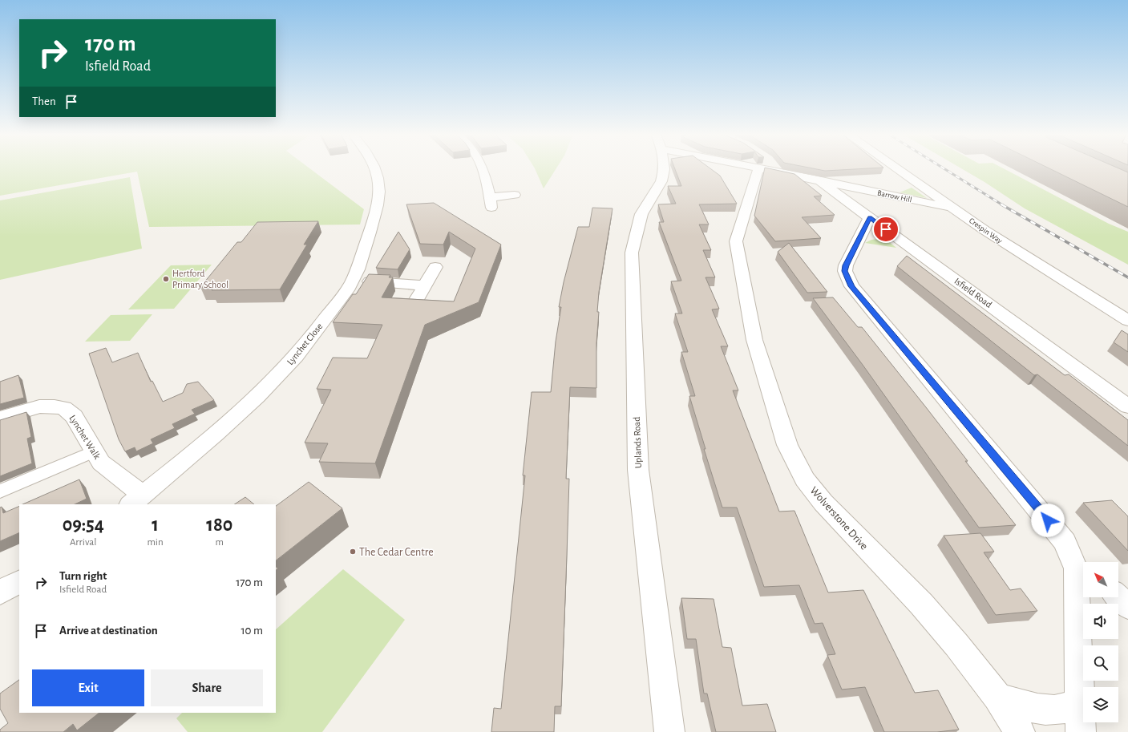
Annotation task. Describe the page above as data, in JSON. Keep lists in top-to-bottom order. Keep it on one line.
{"streets":{"street":["Barrow Hill","Crespin Way","Isfield Road","Lynchet Close","Lynchet Walk","Uplands Road","Wolverstone Drive"]},"crossings":[["Barrow Hill","Crespin Way"],["Barrow Hill","Isfield Road"],["Lynchet Close","Lynchet Walk"]],"places":["Hertford Primary School","The Cedar Centre"],"north":"top left","page":{"turn":["170 m","Isfield Road"],"then":"Then","eta":["09:54","Arrival","1","min","180","m"],"list":[{"name":"Turn right","note":"Isfield Road","value":"170 m"},{"name":"Arrive at destination","value":"10 m"}],"buttons":["Exit","Share"]}}
